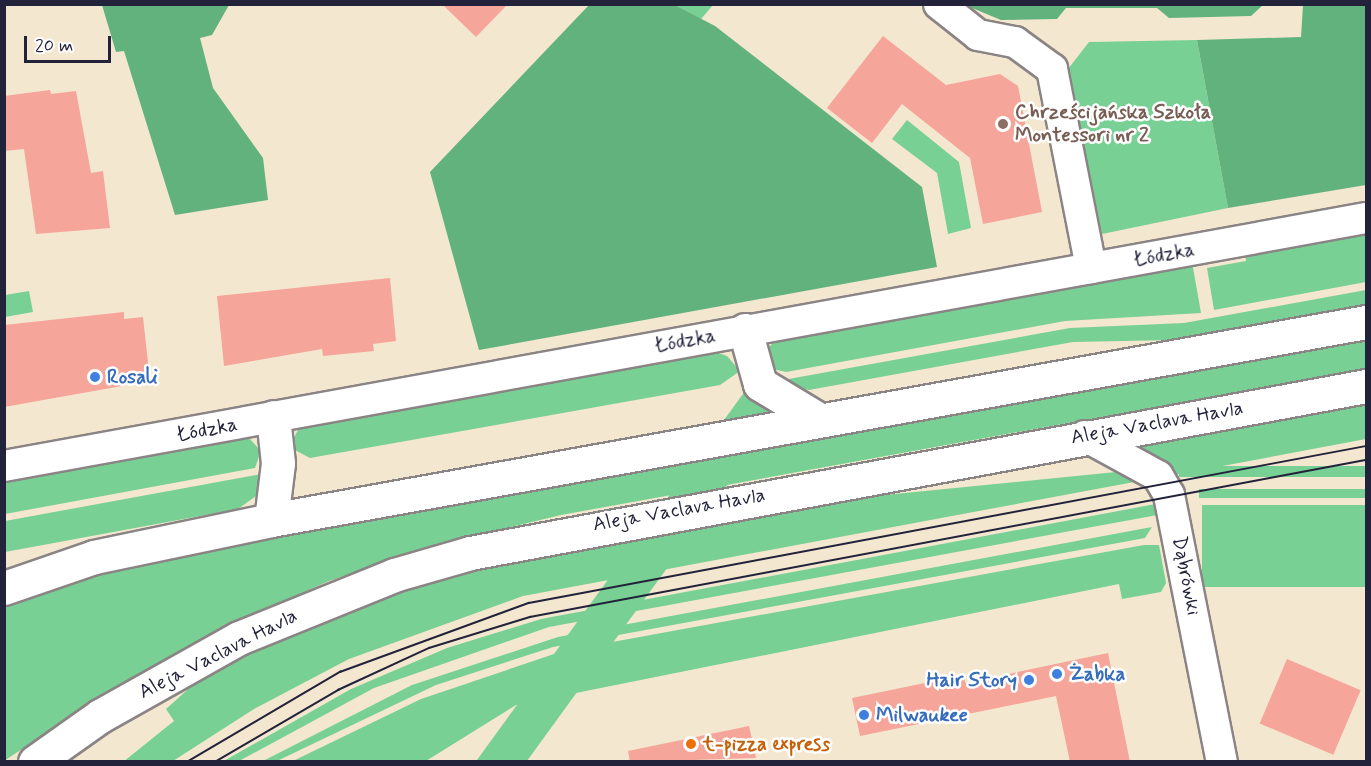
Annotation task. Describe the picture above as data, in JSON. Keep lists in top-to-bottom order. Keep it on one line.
{"streets":{"main road":["Aleja Vaclava Havla"],"street":["Łódzka","Dąbrówki"]},"crossings":[["Aleja Vaclava Havla","Dąbrówki"]],"places":["Chrześcijańska Szkoła Montessori nr 2","Rosali","Żabka","Hair Story","Milwaukee","t-pizza express"],"scale_bar":"20 m"}
